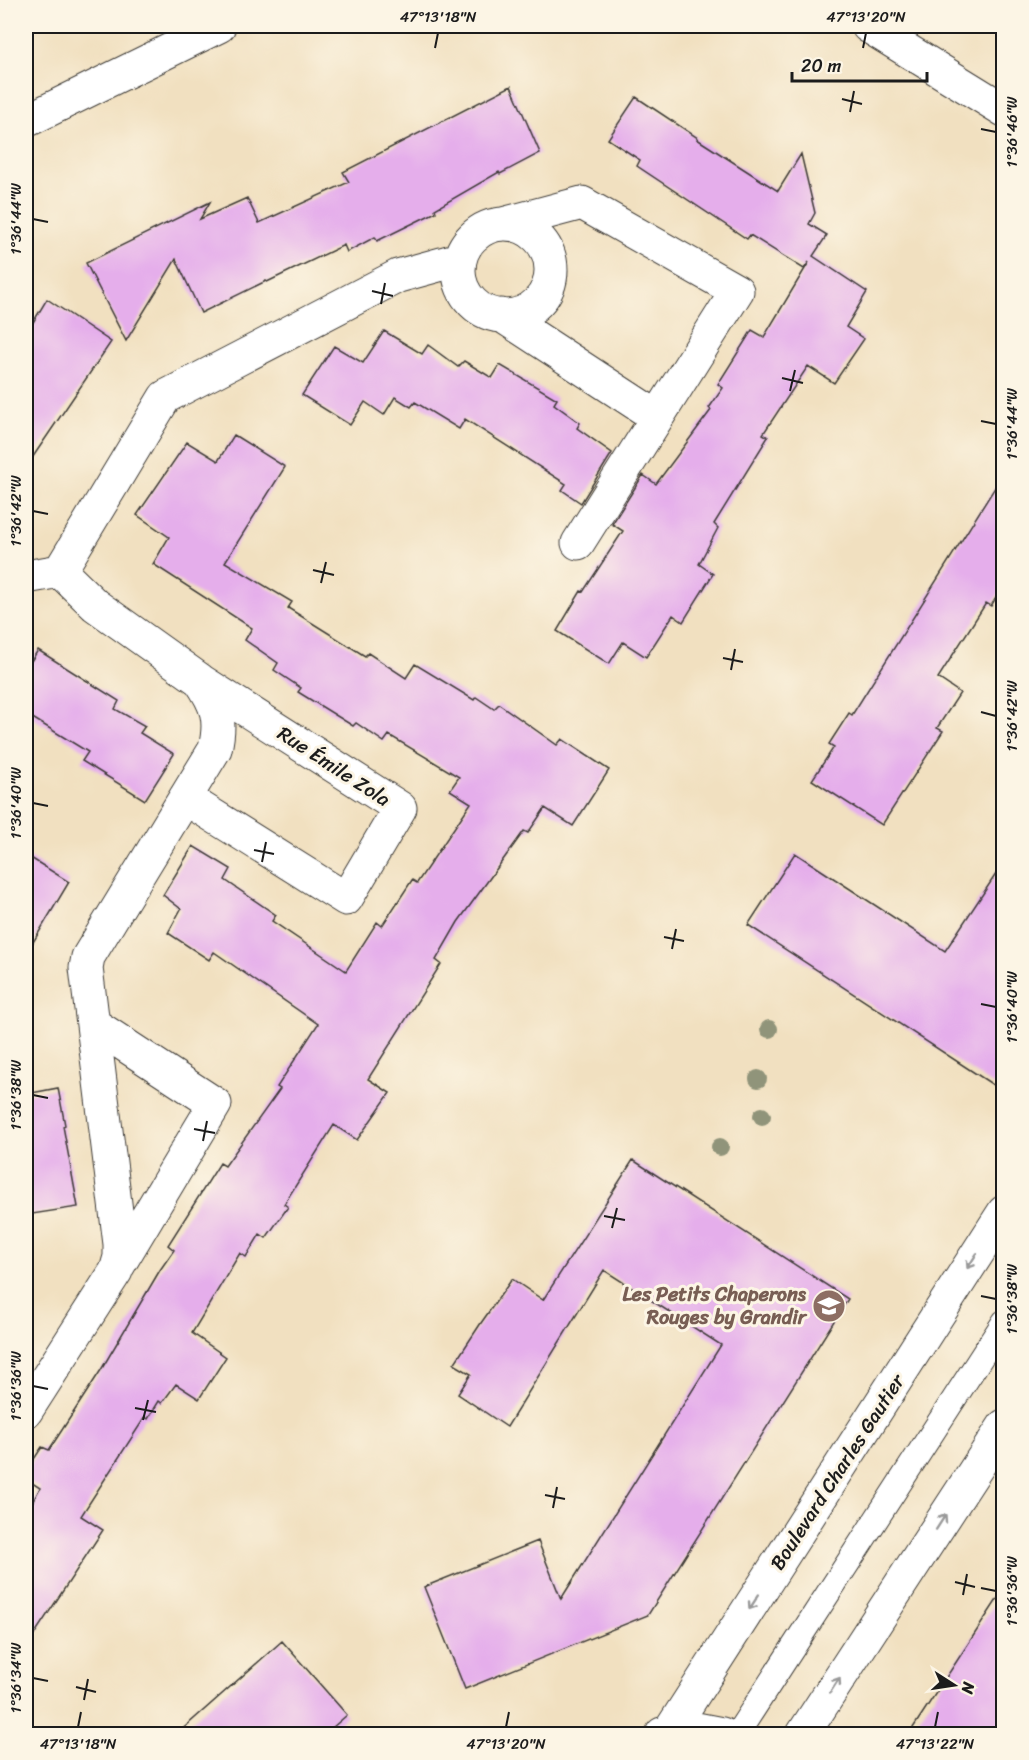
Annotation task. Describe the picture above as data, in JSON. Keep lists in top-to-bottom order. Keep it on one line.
{"streets":{"street":["Rue Émile Zola","Boulevard Charles Gautier"]},"places":{"school or university":["Les Petits Chaperons Rouges by Grandir"]},"scale_bar":"20 m","north":"right","coordinates":["47°13'18\"N","47°13'20\"N","1°36'46\"W","1°36'44\"W","1°36'42\"W","1°36'40\"W","1°36'38\"W","1°36'36\"W","1°36'34\"W","47°13'22\"N"]}
